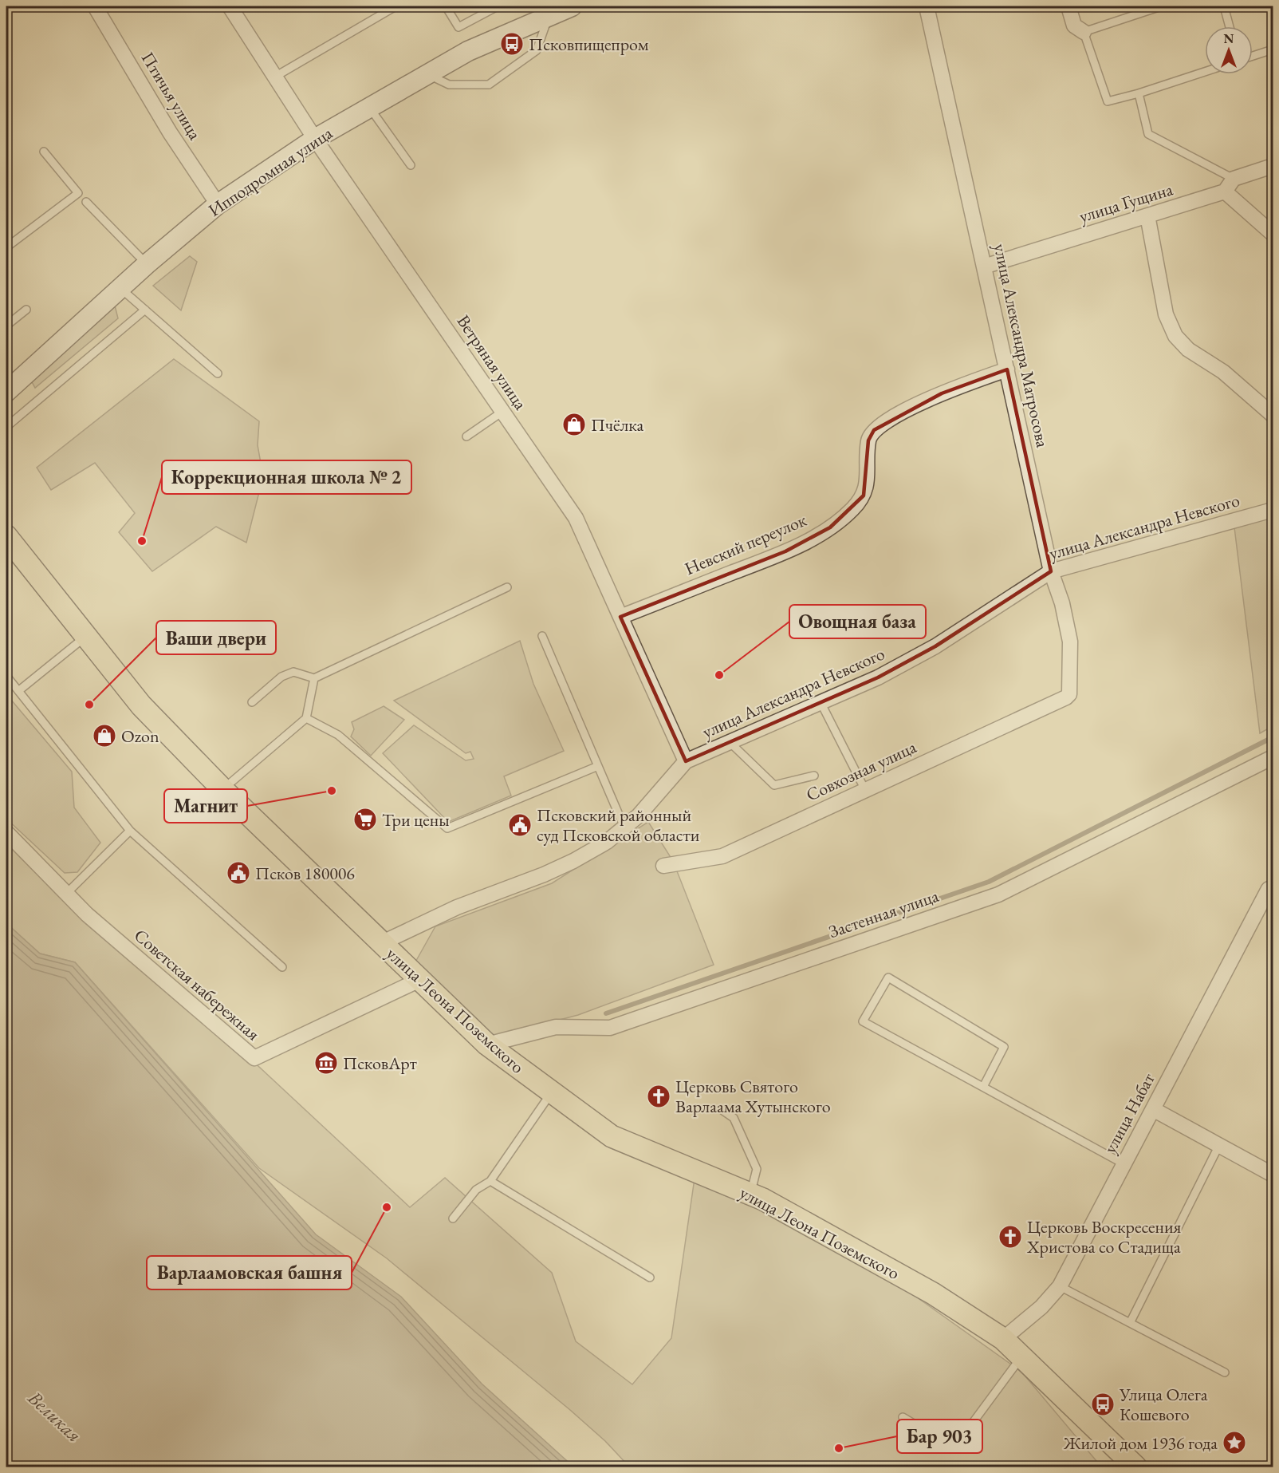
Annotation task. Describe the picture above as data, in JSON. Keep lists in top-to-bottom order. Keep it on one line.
{"streets":{"main road":["Ипподромная улица","улица Леона Поземского"],"street":["Птичья улица","улица Гущина","улица Александра Матросова","Ветряная улица","улица Александра Невского","Невский переулок","Совхозная улица","Застенная улица","Советская набережная","улица Набат"]},"crossings":[["Птичья улица","Ипподромная улица"],["Ипподромная улица","Ветряная улица"],["улица Гущина","улица Александра Матросова"],["улица Александра Матросова","улица Александра Невского"],["улица Александра Матросова","Невский переулок"],["улица Александра Матросова","Совхозная улица"],["Ветряная улица","улица Александра Невского"],["Ветряная улица","Невский переулок"],["улица Александра Невского","улица Леона Поземского"],["Застенная улица","улица Леона Поземского"],["Советская набережная","улица Леона Поземского"],["улица Леона Поземского","улица Набат"]],"water":["Великая"],"places":{"bus stop":["Псковпищепром","Улица Олега Кошевого"],"shop":["Пчёлка","Ozon"],"other":["Коррекционная школа № 2","Овощная база","Ваши двери","Магнит","Варлаамовская башня","Бар 903"],"supermarket":["Три цены"],"public building":["Псковский районный суд Псковской области","Псков 180006"],"museum":["ПсковАрт"],"church":["Церковь Святого Варлаама Хутынского","Церковь Воскресения Христова со Стадища"],"place":["Жилой дом 1936 года"]},"north":"top"}
